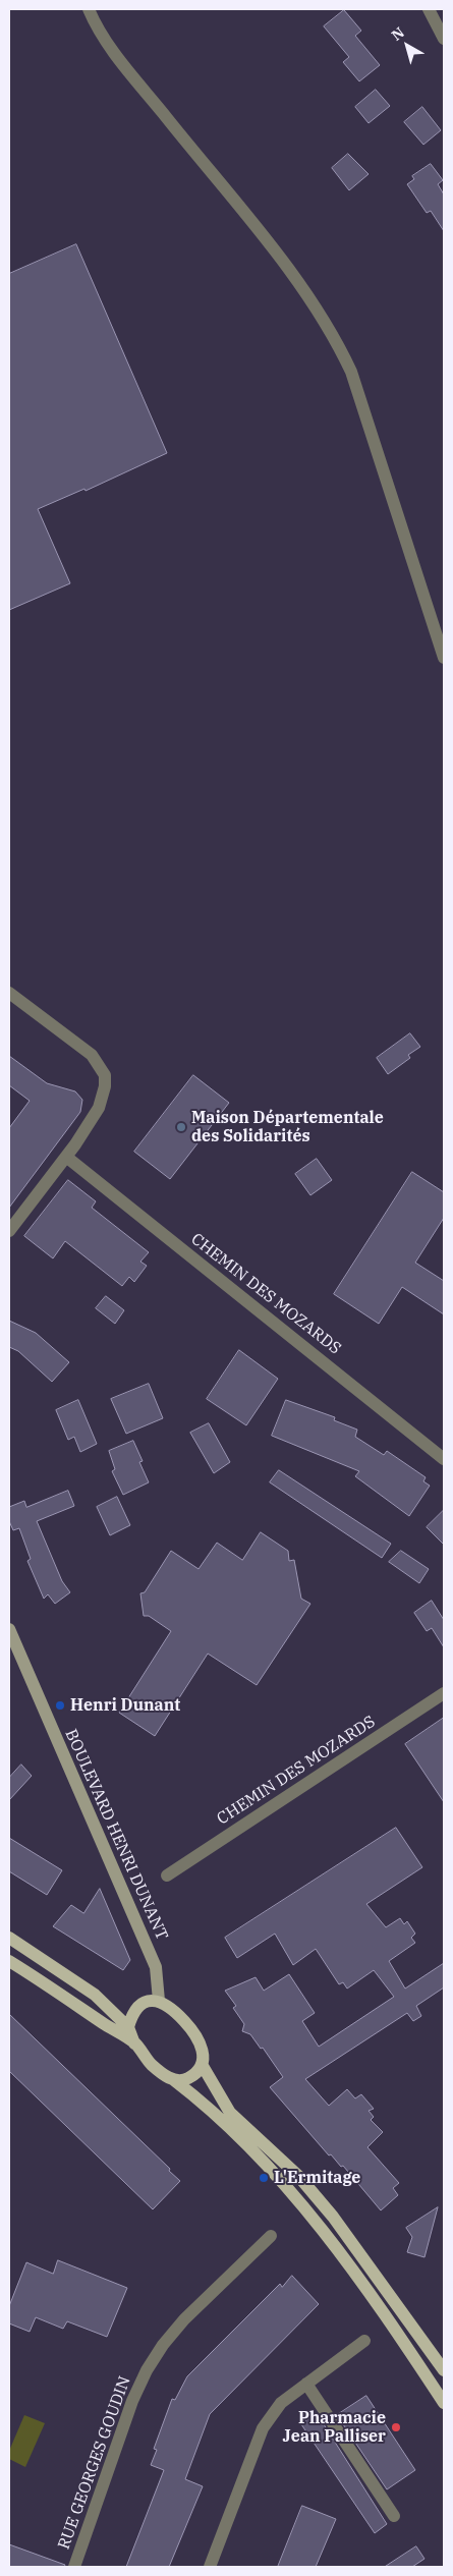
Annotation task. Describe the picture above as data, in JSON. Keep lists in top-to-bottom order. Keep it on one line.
{"streets":{"main road":["BOULEVARD HENRI DUNANT"],"street":["CHEMIN DES MOZARDS","RUE GEORGES GOUDIN"]},"places":["Maison Départementale des Solidarités","Henri Dunant","L'Ermitage","Pharmacie Jean Palliser"],"north":"top left"}
